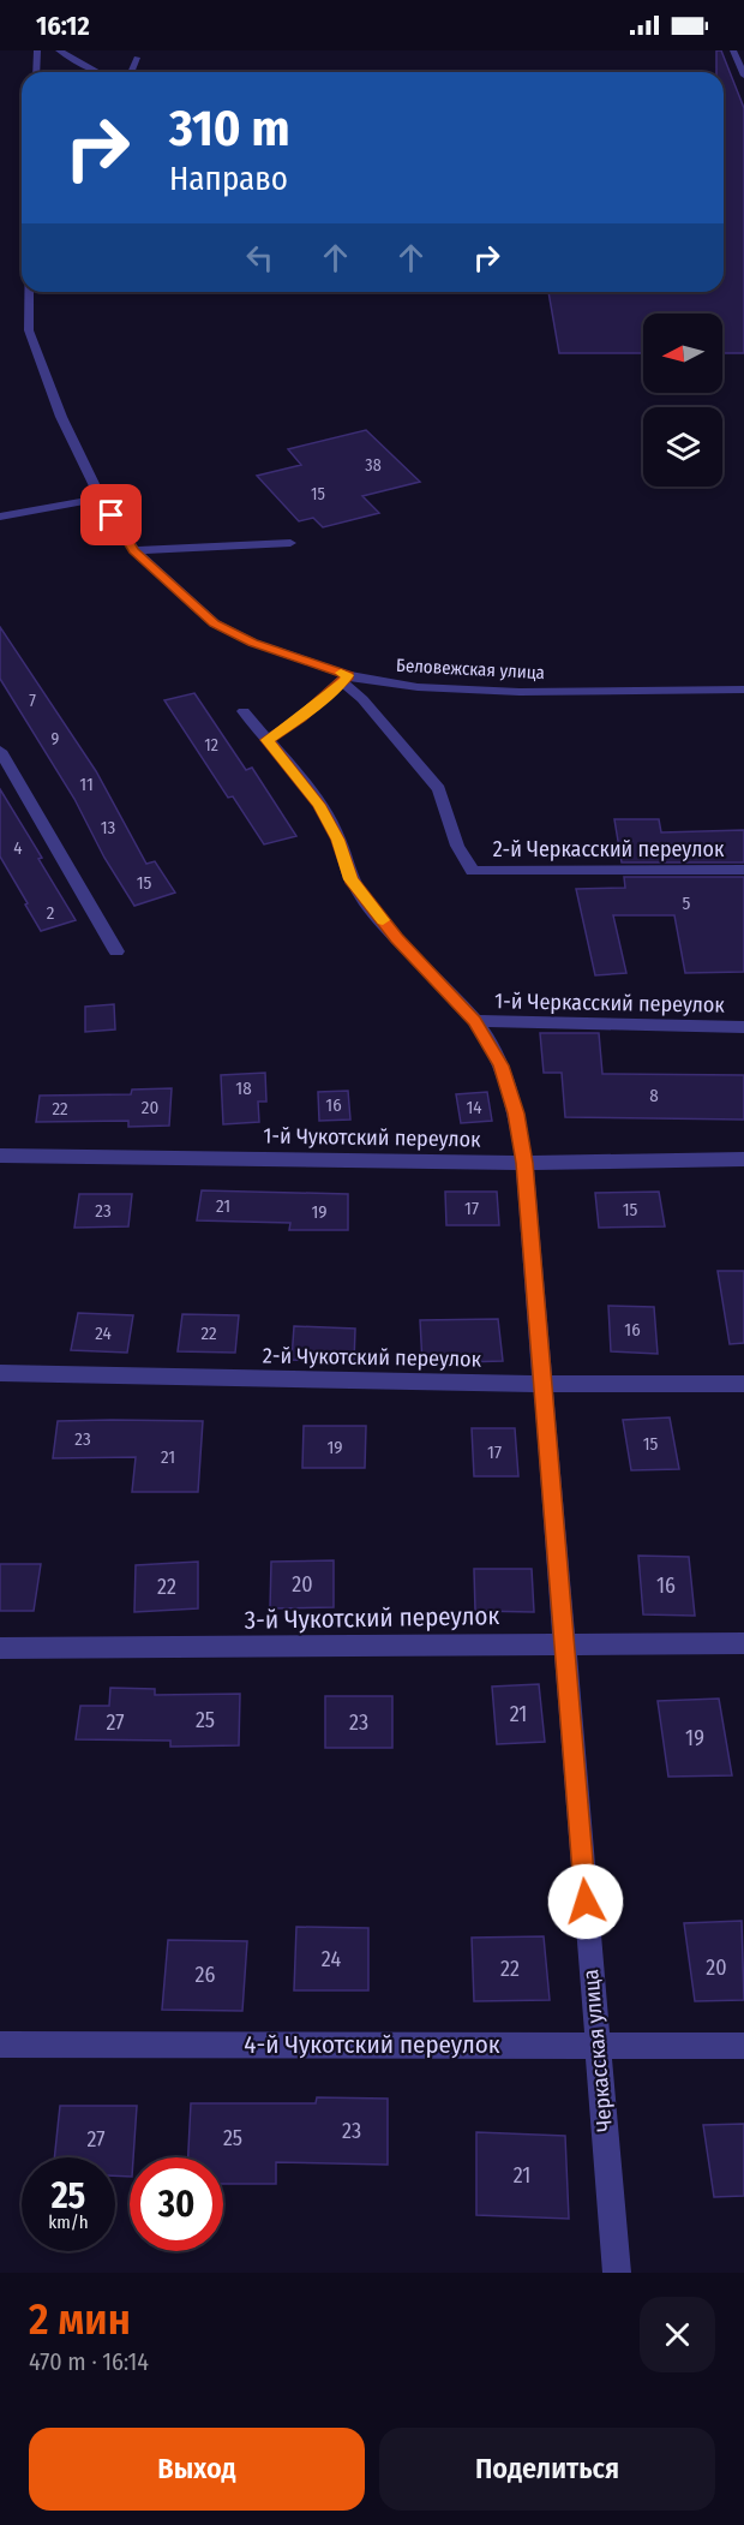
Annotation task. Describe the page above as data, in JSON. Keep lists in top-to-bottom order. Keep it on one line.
{"streets":{"street":["Беловежская улица","2-й Черкасский переулок","1-й Черкасский переулок","1-й Чукотский переулок","2-й Чукотский переулок","3-й Чукотский переулок","4-й Чукотский переулок","Черкасская улица"]},"crossings":[["Беловежская улица","2-й Черкасский переулок"],["1-й Черкасский переулок","Черкасская улица"],["1-й Чукотский переулок","Черкасская улица"],["2-й Чукотский переулок","Черкасская улица"],["3-й Чукотский переулок","Черкасская улица"],["4-й Чукотский переулок","Черкасская улица"]],"house_numbers":["38","15","7","9","12","11","13","4","15","5","2","18","8","16","20","14","22","21","17","15","23","19","16","24","22","23","15","19","17","21","20","16","22","21","25","27","23","19","24","20","22","26","23","25","27","21"],"north":"left","page":{"status":"16:12","turn":["310 m","Направо"],"speed":"25 km/h","limit":"30","heading":["2 мин","470 m · 16:14"],"buttons":["Выход","Поделиться"]}}
